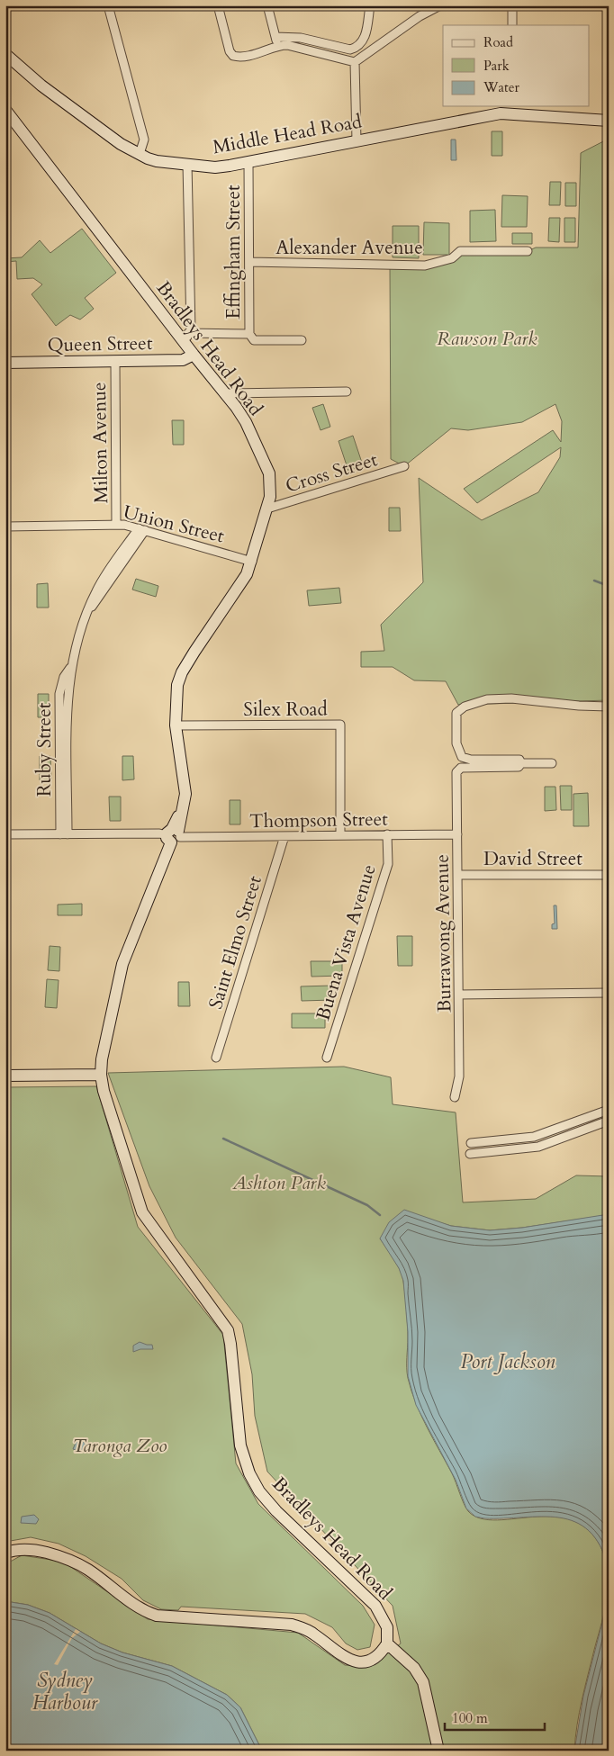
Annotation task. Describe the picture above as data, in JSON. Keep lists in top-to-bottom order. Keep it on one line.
{"streets":{"main road":["Middle Head Road","Queen Street","Bradleys Head Road"],"street":["Alexander Avenue","Effingham Street","Milton Avenue","Cross Street","Union Street","Silex Road","Ruby Street","Thompson Street","David Street","Burrawong Avenue","Saint Elmo Street","Buena Vista Avenue"]},"crossings":[["Middle Head Road","Effingham Street"],["Alexander Avenue","Effingham Street"],["Effingham Street","Bradleys Head Road"],["Queen Street","Bradleys Head Road"],["Queen Street","Milton Avenue"],["Bradleys Head Road","Cross Street"],["Bradleys Head Road","Union Street"],["Bradleys Head Road","Silex Road"],["Bradleys Head Road","Thompson Street"],["Milton Avenue","Union Street"],["Union Street","Ruby Street"],["Silex Road","Thompson Street"],["Ruby Street","Thompson Street"],["Thompson Street","Burrawong Avenue"],["Thompson Street","Saint Elmo Street"],["Thompson Street","Buena Vista Avenue"],["David Street","Burrawong Avenue"]],"water":["Port Jackson","Sydney Harbour"],"parks":["Rawson Park","Ashton Park","Taronga Zoo"],"legend":["Road","Park","Water"],"scale_bar":"100 m"}
